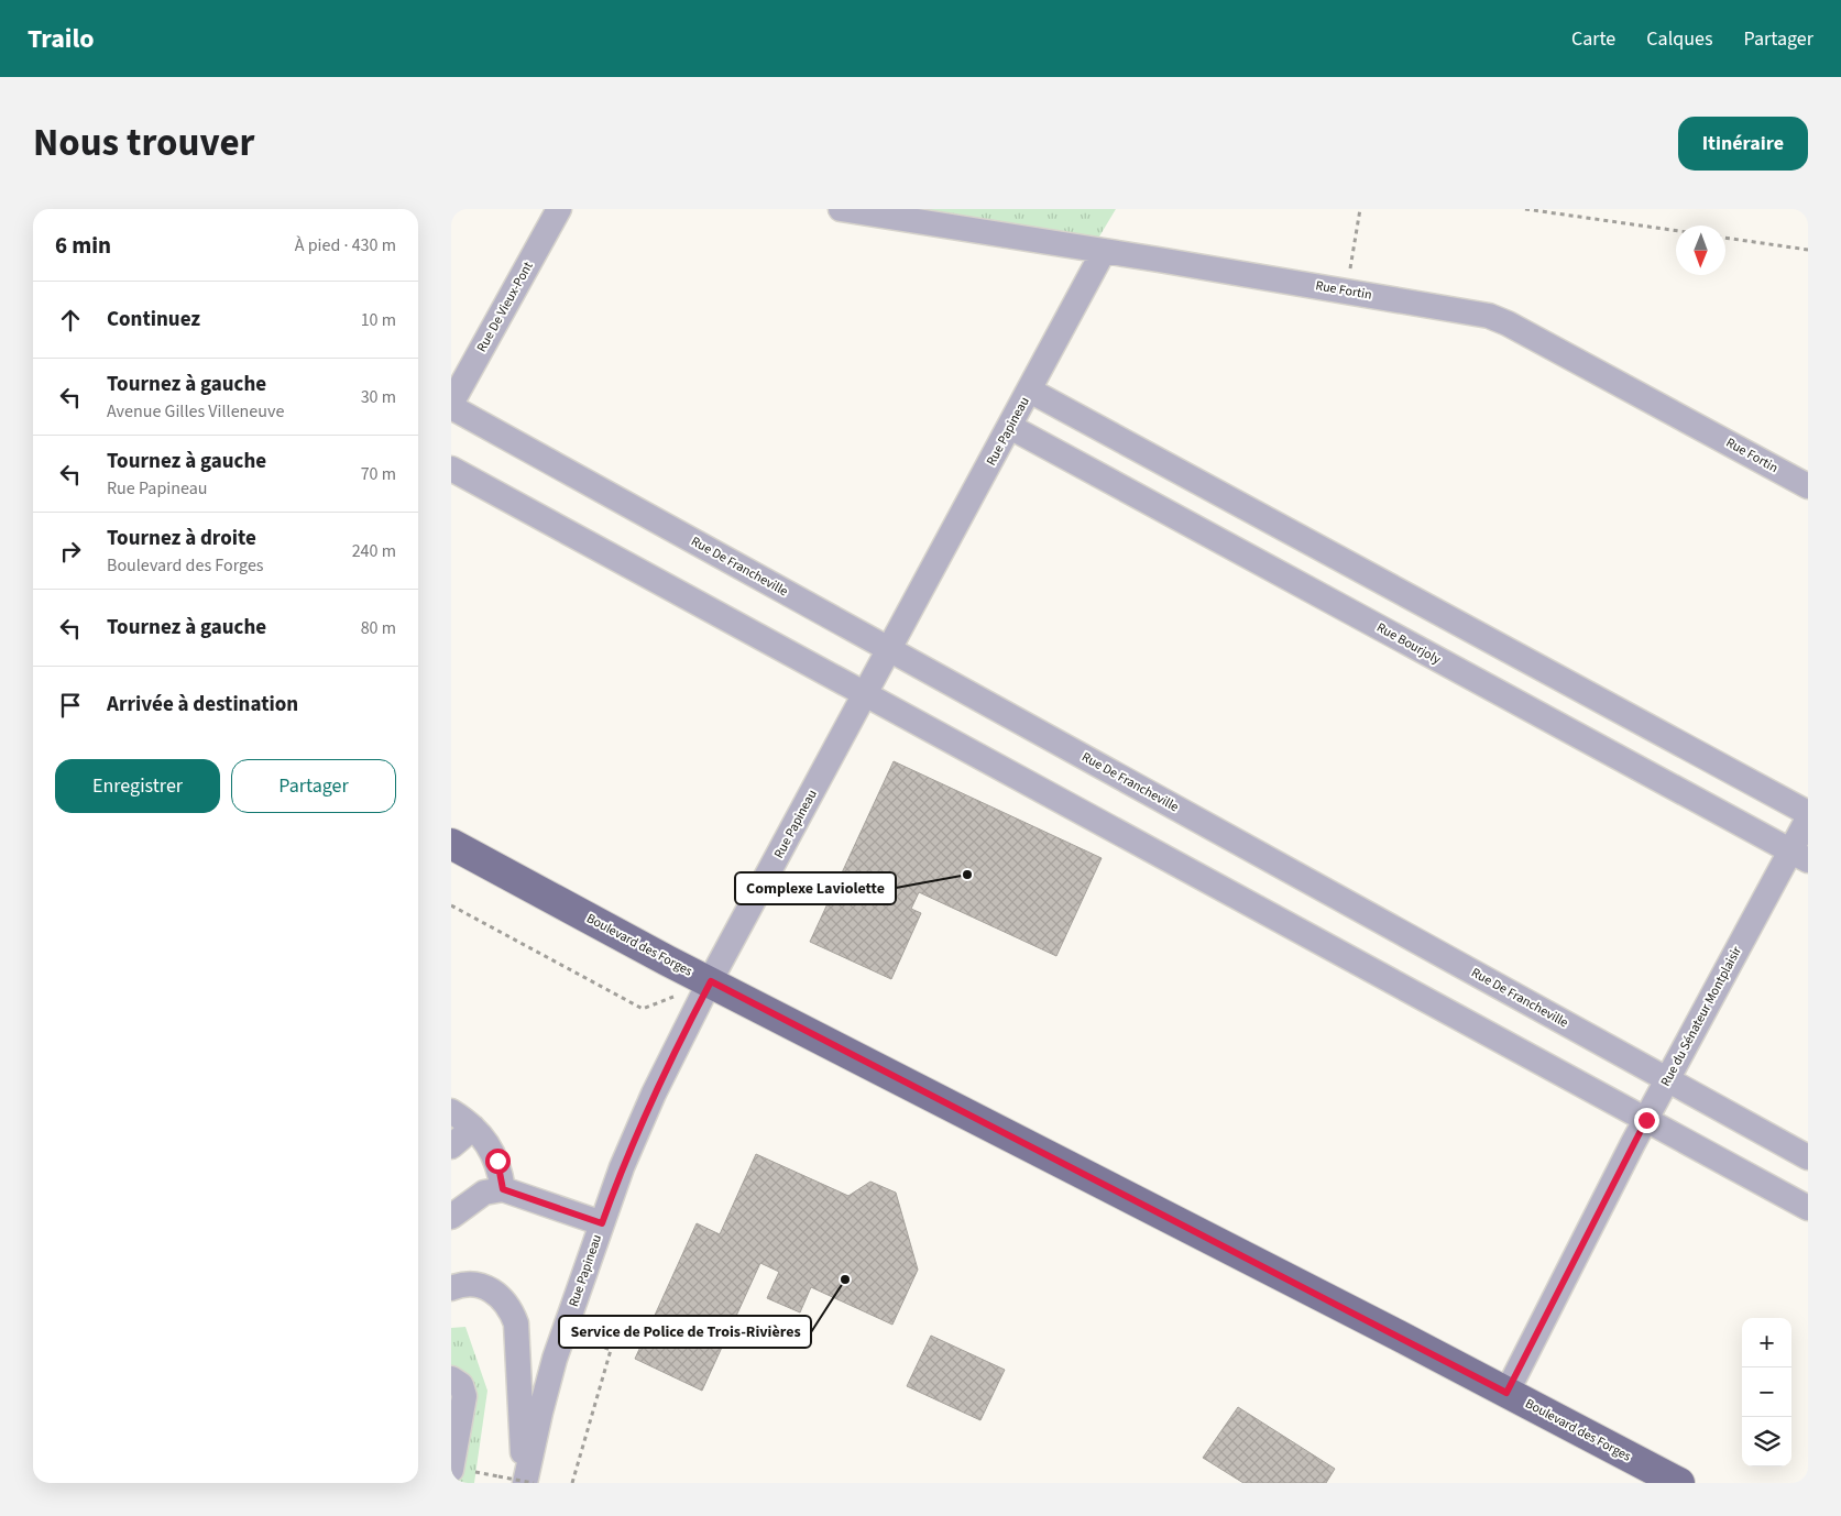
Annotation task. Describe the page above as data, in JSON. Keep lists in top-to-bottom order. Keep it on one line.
{"streets":{"main road":["Boulevard des Forges"],"street":["Rue Fortin","Rue De Vieux-Pont","Rue Papineau","Rue De Francheville","Rue Bourjoly","Rue du Sénateur Montplaisir"]},"crossings":[["Rue Fortin","Rue Papineau"],["Rue De Vieux-Pont","Rue De Francheville"],["Rue Papineau","Rue De Francheville"],["Rue Papineau","Rue Bourjoly"],["Rue Papineau","Boulevard des Forges"],["Rue De Francheville","Rue du Sénateur Montplaisir"],["Rue Bourjoly","Rue du Sénateur Montplaisir"],["Boulevard des Forges","Rue du Sénateur Montplaisir"]],"places":["Complexe Laviolette","Service de Police de Trois-Rivières"],"north":"bottom","page":{"header":"Trailo","nav":["Carte","Calques","Partager"],"title":"Nous trouver","buttons":["Itinéraire",["Enregistrer","Partager"]],"heading":["6 min","À pied · 430 m"],"list":[["Continuez","10 m"],["Tournez à gauche","Avenue Gilles Villeneuve","30 m"],["Tournez à gauche","Rue Papineau","70 m"],["Tournez à droite","Boulevard des Forges","240 m"],["Tournez à gauche","80 m"],"Arrivée à destination"],"map_buttons":["+","−"]}}
